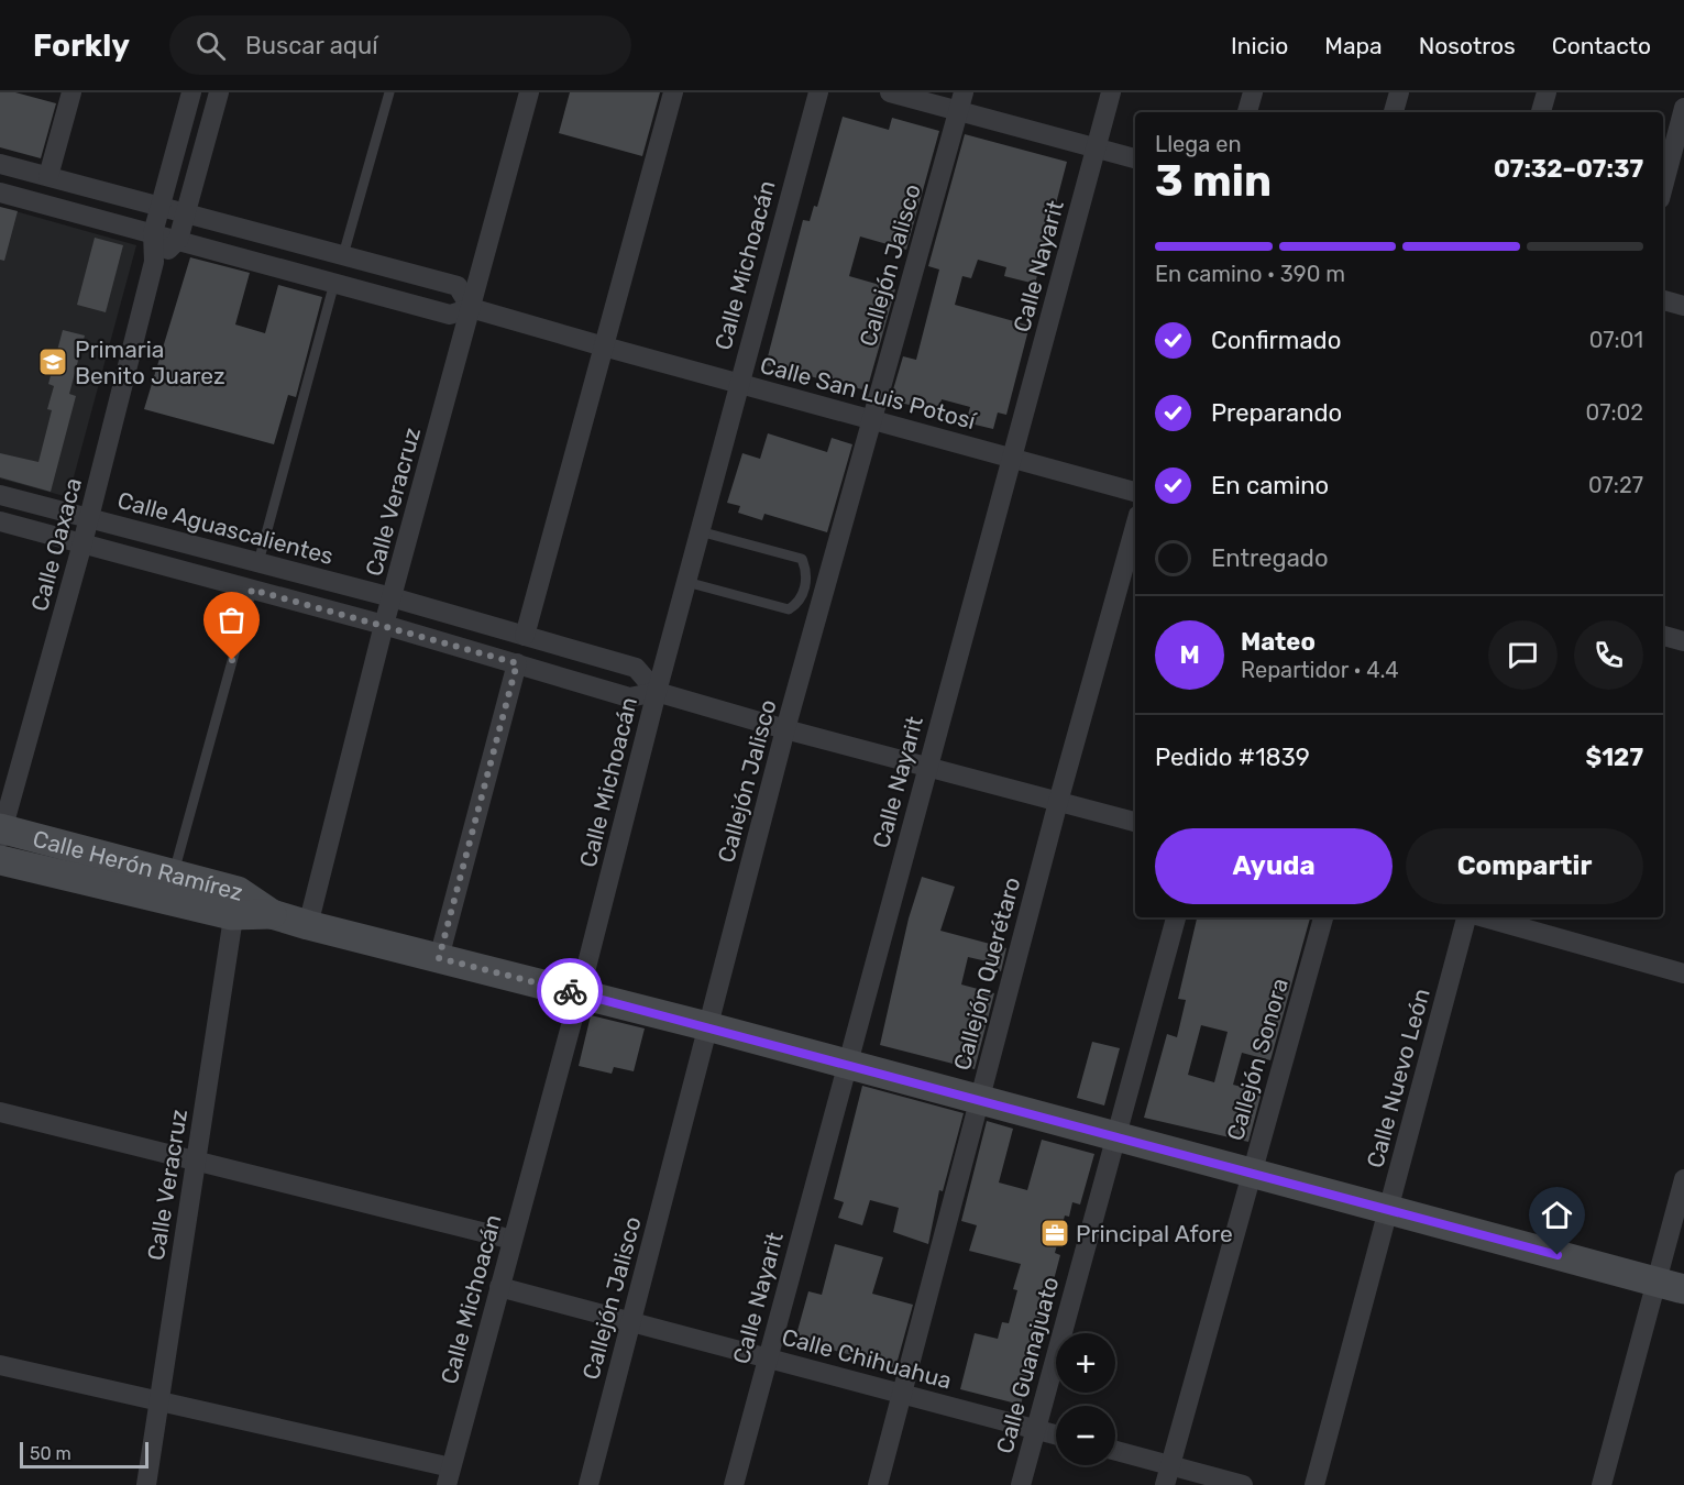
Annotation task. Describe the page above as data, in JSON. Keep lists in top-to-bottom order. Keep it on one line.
{"streets":{"street":["Calle Michoacán","Callejón Jalisco","Calle Nayarit","Calle San Luis Potosí","Calle Veracruz","Calle Aguascalientes","Calle Oaxaca","Calle Herón Ramírez","Callejón Querétaro","Callejón Sonora","Calle Nuevo León","Calle Chihuahua","Calle Guanajuato"]},"crossings":[["Calle Michoacán","Calle San Luis Potosí"],["Calle Michoacán","Calle Aguascalientes"],["Calle Michoacán","Calle Herón Ramírez"],["Calle Michoacán","Calle Chihuahua"],["Callejón Jalisco","Calle San Luis Potosí"],["Callejón Jalisco","Calle Aguascalientes"],["Callejón Jalisco","Calle Herón Ramírez"],["Callejón Jalisco","Calle Chihuahua"],["Calle Nayarit","Calle San Luis Potosí"],["Calle Nayarit","Calle Aguascalientes"],["Calle Nayarit","Calle Herón Ramírez"],["Calle Nayarit","Calle Chihuahua"],["Calle San Luis Potosí","Calle Veracruz"],["Calle San Luis Potosí","Calle Oaxaca"],["Calle Veracruz","Calle Aguascalientes"],["Calle Veracruz","Calle Herón Ramírez"],["Calle Aguascalientes","Calle Oaxaca"],["Calle Aguascalientes","Callejón Querétaro"],["Calle Oaxaca","Calle Herón Ramírez"],["Calle Herón Ramírez","Callejón Querétaro"],["Calle Herón Ramírez","Callejón Sonora"],["Calle Herón Ramírez","Calle Nuevo León"],["Calle Herón Ramírez","Calle Guanajuato"],["Callejón Querétaro","Calle Chihuahua"],["Calle Chihuahua","Calle Guanajuato"]],"places":{"school or university":["Primaria Benito Juarez"],"office":["Principal Afore"]},"scale_bar":"50 m","page":{"header":"Forkly","search":"Buscar aquí","nav":["Inicio","Mapa","Nosotros","Contacto"],"heading":["3 min","Llega en","07:32–07:37"],"panel":["Mateo","Repartidor · 4.4","Pedido #1839","$127"],"bar":"En camino · 390 m","list":[["Confirmado","07:01"],["Preparando","07:02"],["En camino","07:27"],"Entregado"],"round":"M","buttons":["Ayuda","Compartir"],"map_buttons":["+","−"],"scale":"50 m"}}
